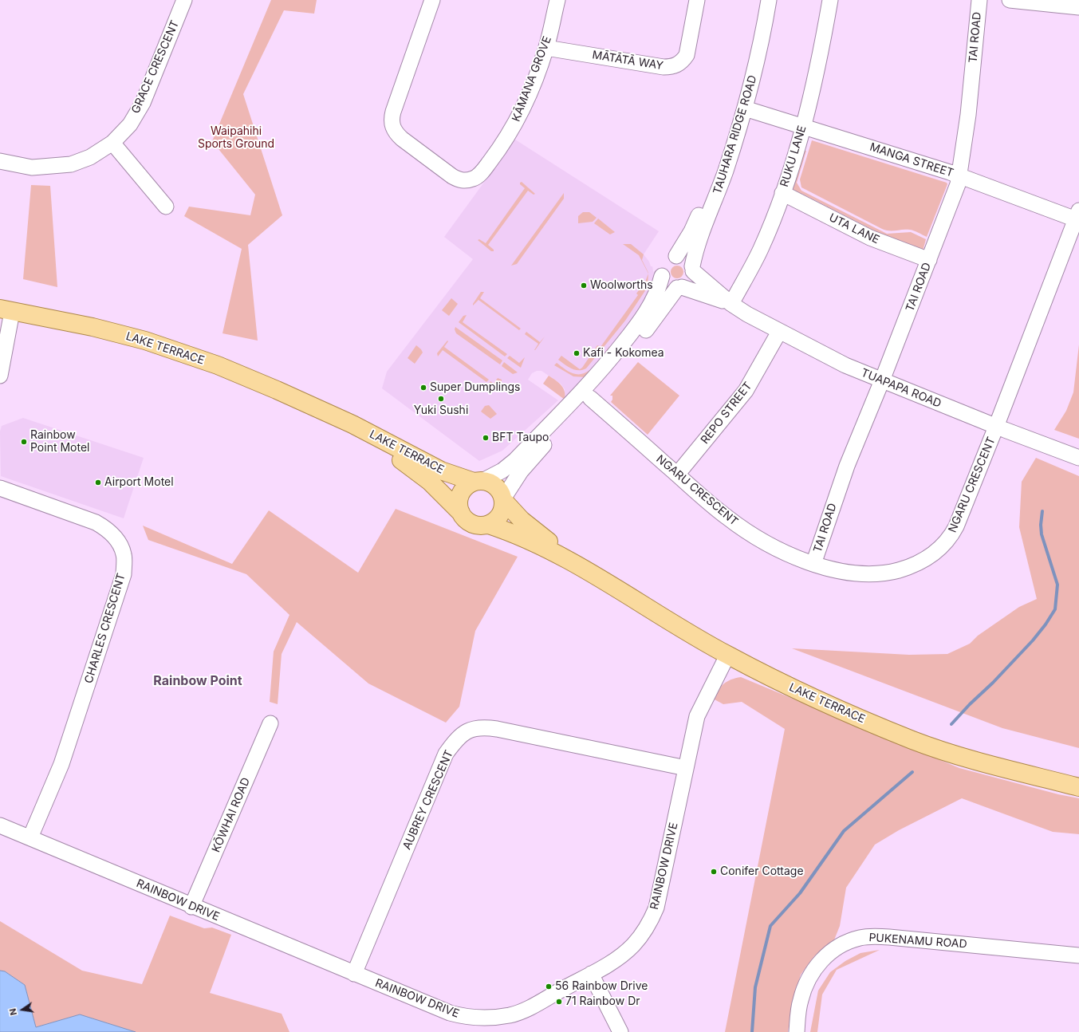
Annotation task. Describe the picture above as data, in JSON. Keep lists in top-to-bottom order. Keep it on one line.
{"streets":{"main road":["LAKE TERRACE"],"street":["TAI ROAD","MĀTĀTĀ WAY","GRACE CRESCENT","KĀMANA GROVE","TAUHARA RIDGE ROAD","RUKU LANE","MANGA STREET","UTA LANE","TUAPAPA ROAD","REPO STREET","NGARU CRESCENT","CHARLES CRESCENT","AUBREY CRESCENT","KŌWHAI ROAD","RAINBOW DRIVE","PUKENAMU ROAD"]},"crossings":[["TAI ROAD","MANGA STREET"],["TAI ROAD","UTA LANE"],["TAI ROAD","TUAPAPA ROAD"],["TAI ROAD","NGARU CRESCENT"],["MĀTĀTĀ WAY","KĀMANA GROVE"],["TAUHARA RIDGE ROAD","MANGA STREET"],["TAUHARA RIDGE ROAD","LAKE TERRACE"],["TAUHARA RIDGE ROAD","TUAPAPA ROAD"],["TAUHARA RIDGE ROAD","NGARU CRESCENT"],["RUKU LANE","MANGA STREET"],["RUKU LANE","UTA LANE"],["RUKU LANE","TUAPAPA ROAD"],["MANGA STREET","NGARU CRESCENT"],["LAKE TERRACE","RAINBOW DRIVE"],["TUAPAPA ROAD","REPO STREET"],["TUAPAPA ROAD","NGARU CRESCENT"],["REPO STREET","NGARU CRESCENT"],["CHARLES CRESCENT","RAINBOW DRIVE"],["AUBREY CRESCENT","RAINBOW DRIVE"],["KŌWHAI ROAD","RAINBOW DRIVE"]],"districts":["Rainbow Point"],"parks":["Waipahihi Sports Ground"],"places":["Woolworths","Kafi - Kokomea","Super Dumplings","Yuki Sushi","BFT Taupo","Rainbow Point Motel","Airport Motel","Conifer Cottage","56 Rainbow Drive","71 Rainbow Dr"],"north":"left"}
